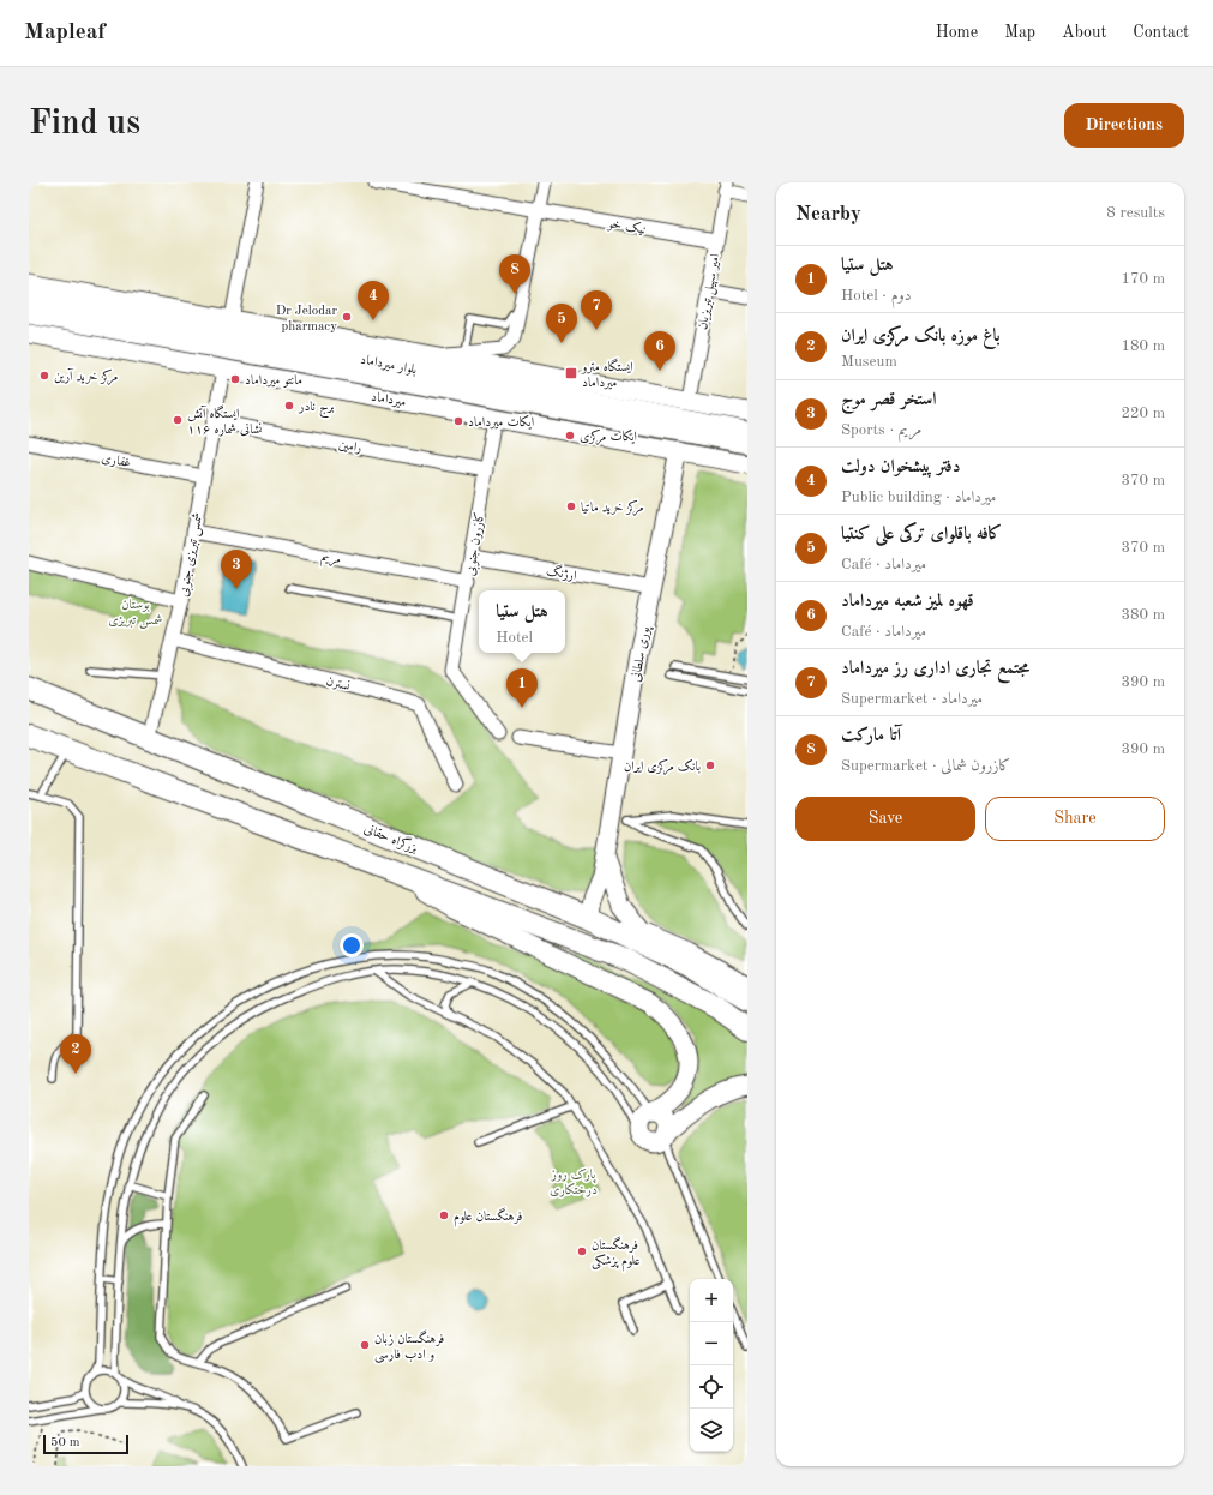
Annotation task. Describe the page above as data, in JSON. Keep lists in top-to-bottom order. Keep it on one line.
{"streets":{"highway":["بزرگراه حقانی"],"main road":["بلوار میرداماد","میرداماد","پوری سلطانی"],"street":["نیک خو","امیر سهیل تبریزیان","رامین","غفارى","کازرون جنوبی","شمس تبریزی جنوبی","مریم","ارژنگ","نسترن"]},"crossings":[["نیک خو","امیر سهیل تبریزیان"],["میرداماد","کازرون جنوبی"],["میرداماد","شمس تبریزی جنوبی"],["میرداماد","پوری سلطانی"],["رامین","کازرون جنوبی"],["رامین","شمس تبریزی جنوبی"],["غفارى","شمس تبریزی جنوبی"],["کازرون جنوبی","مریم"],["کازرون جنوبی","ارژنگ"],["شمس تبریزی جنوبی","مریم"],["شمس تبریزی جنوبی","نسترن"],["شمس تبریزی جنوبی","بزرگراه حقانی"],["ارژنگ","پوری سلطانی"],["پوری سلطانی","بزرگراه حقانی"]],"parks":["بوستان شمس تبریزی","پارک روز درختکاری"],"places":{"other":["Dr Jelodar pharmacy","مرکز خرید آرین","مانتو میرداماد","برج نادر","ایستگاه آتش نشانی شماره ۱۱۶","ایکات میرداماد","ایکات مرکزی","مرکز خرید ماتیا","بانک مرکزی ایران","فرهنگستان علوم","فرهنگستان علوم پزشکی","فرهنگستان زبان و ادب فارسی"],"transit":["ایستگاه مترو میرداماد"]},"scale_bar":"50 m","page":{"header":"Mapleaf","nav":["Home","Map","About","Contact"],"buttons":["Directions",["Save","Share"]],"title":"Find us","heading":["Nearby","8 results"],"list":[{"mark":"1","name":"هتل ستیا","note":"Hotel · دوم","value":"170 m"},{"mark":"2","name":"باغ موزه بانک مرکزی ایران","note":"Museum","value":"180 m"},{"mark":"3","name":"استخر قصر موج","note":"Sports · مریم","value":"220 m"},{"mark":"4","name":"دفتر پیشخوان دولت","note":"Public building · میرداماد","value":"370 m"},{"mark":"5","name":"کافه باقلوای ترکی علی کنتیا","note":"Café · میرداماد","value":"370 m"},{"mark":"6","name":"قهوه لمیز شعبه میرداماد","note":"Café · میرداماد","value":"380 m"},{"mark":"7","name":"مجتمع تجاری اداری رز میرداماد","note":"Supermarket · میرداماد","value":"390 m"},{"mark":"8","name":"آتا مارکت","note":"Supermarket · کازرون شمالی","value":"390 m"}],"pins":["8","4","7","5","6","3","1","2"],"popup":["هتل ستیا","Hotel"],"map_buttons":["+","−"],"scale":"50 m"}}
